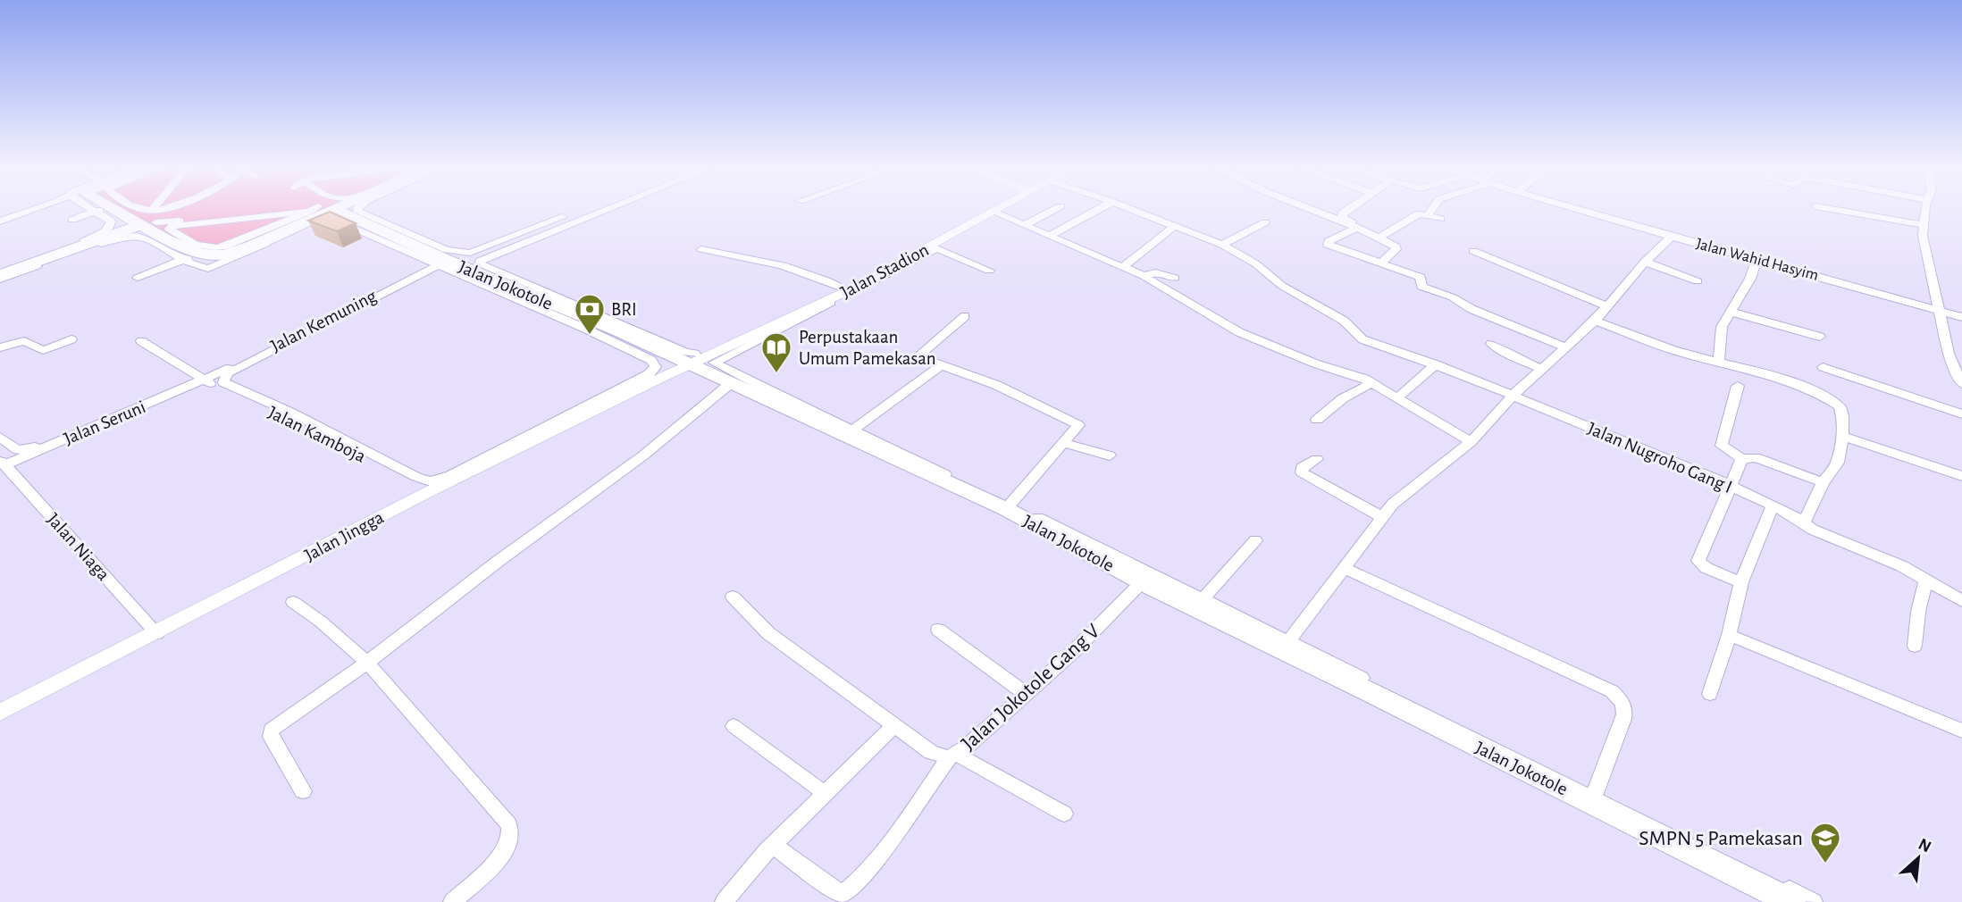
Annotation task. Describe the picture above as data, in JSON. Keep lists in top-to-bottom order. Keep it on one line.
{"streets":{"highway":["Jalan Jokotole"],"main road":["Jalan Stadion","Jalan Jingga"],"street":["Jalan Wahid Hasyim","Jalan Kemuning","Jalan Seruni","Jalan Kamboja","Jalan Nugroho Gang I","Jalan Niaga","Jalan Jokotole Gang V"]},"crossings":[["Jalan Stadion","Jalan Jokotole"],["Jalan Stadion","Jalan Jingga"],["Jalan Jokotole","Jalan Kemuning"],["Jalan Jokotole","Jalan Jingga"],["Jalan Jokotole","Jalan Jokotole Gang V"],["Jalan Kemuning","Jalan Seruni"],["Jalan Kemuning","Jalan Kamboja"],["Jalan Seruni","Jalan Kamboja"],["Jalan Seruni","Jalan Niaga"],["Jalan Kamboja","Jalan Jingga"],["Jalan Jingga","Jalan Niaga"]],"places":{"bank":["BRI"],"library":["Perpustakaan Umum Pamekasan"],"school or university":["SMPN 5 Pamekasan"]},"north":"top right"}
